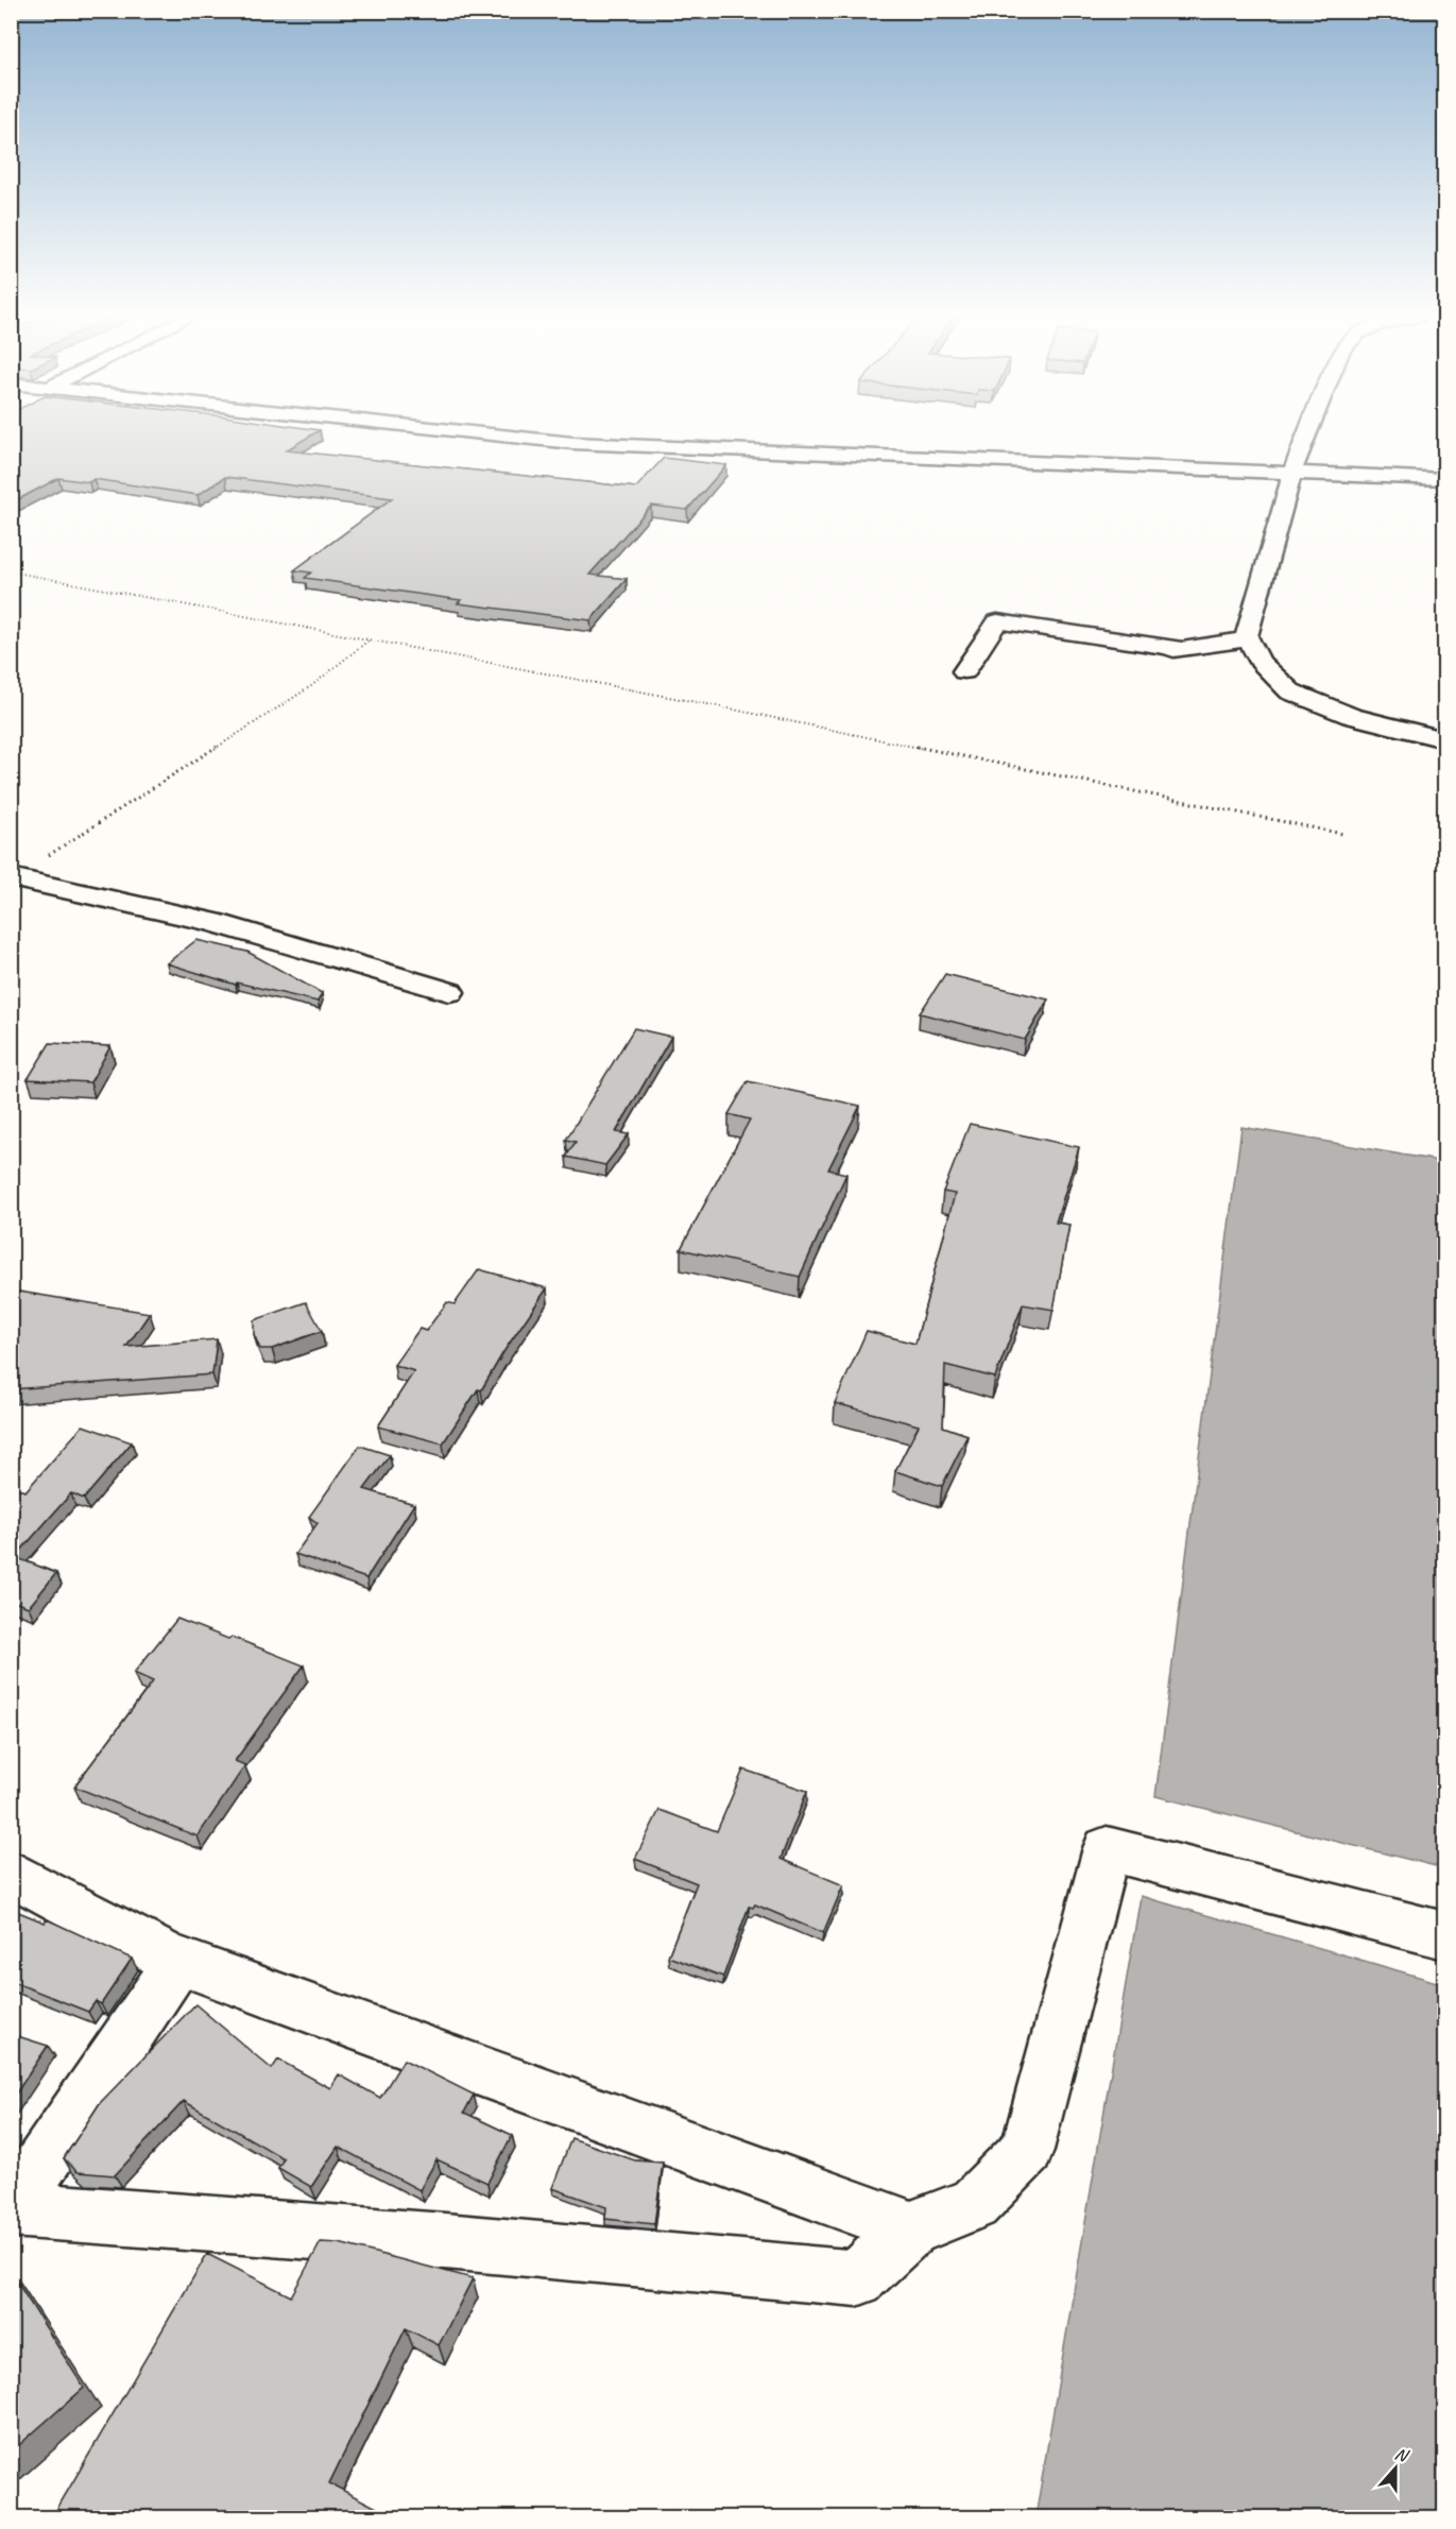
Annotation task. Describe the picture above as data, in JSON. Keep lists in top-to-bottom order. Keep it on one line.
{"north":"top"}
